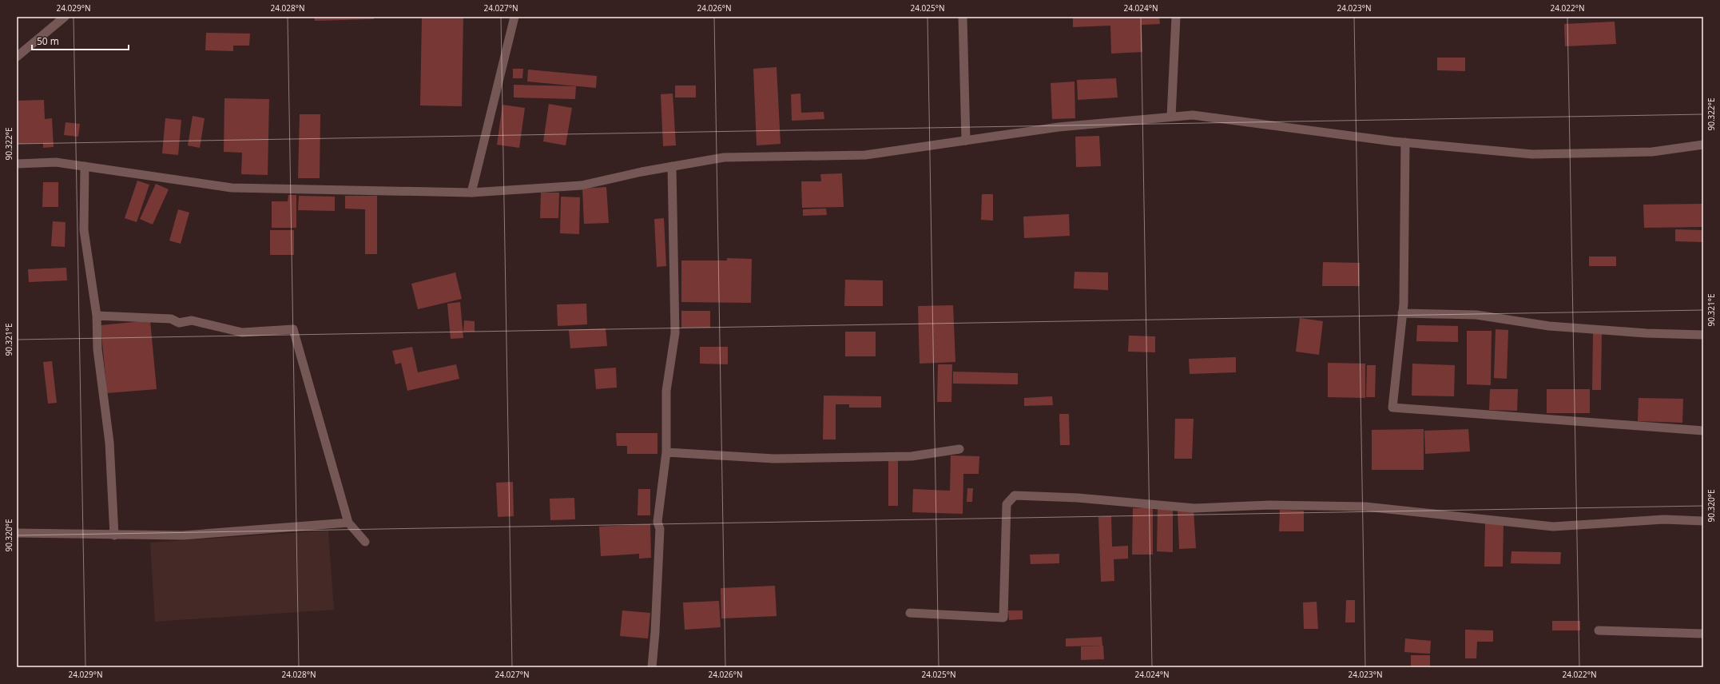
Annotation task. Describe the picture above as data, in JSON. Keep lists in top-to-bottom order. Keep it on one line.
{"scale_bar":"50 m","coordinates":["24.029°N","24.028°N","24.027°N","24.026°N","24.025°N","24.024°N","24.023°N","24.022°N","90.322°E","90.321°E","90.320°E"]}
